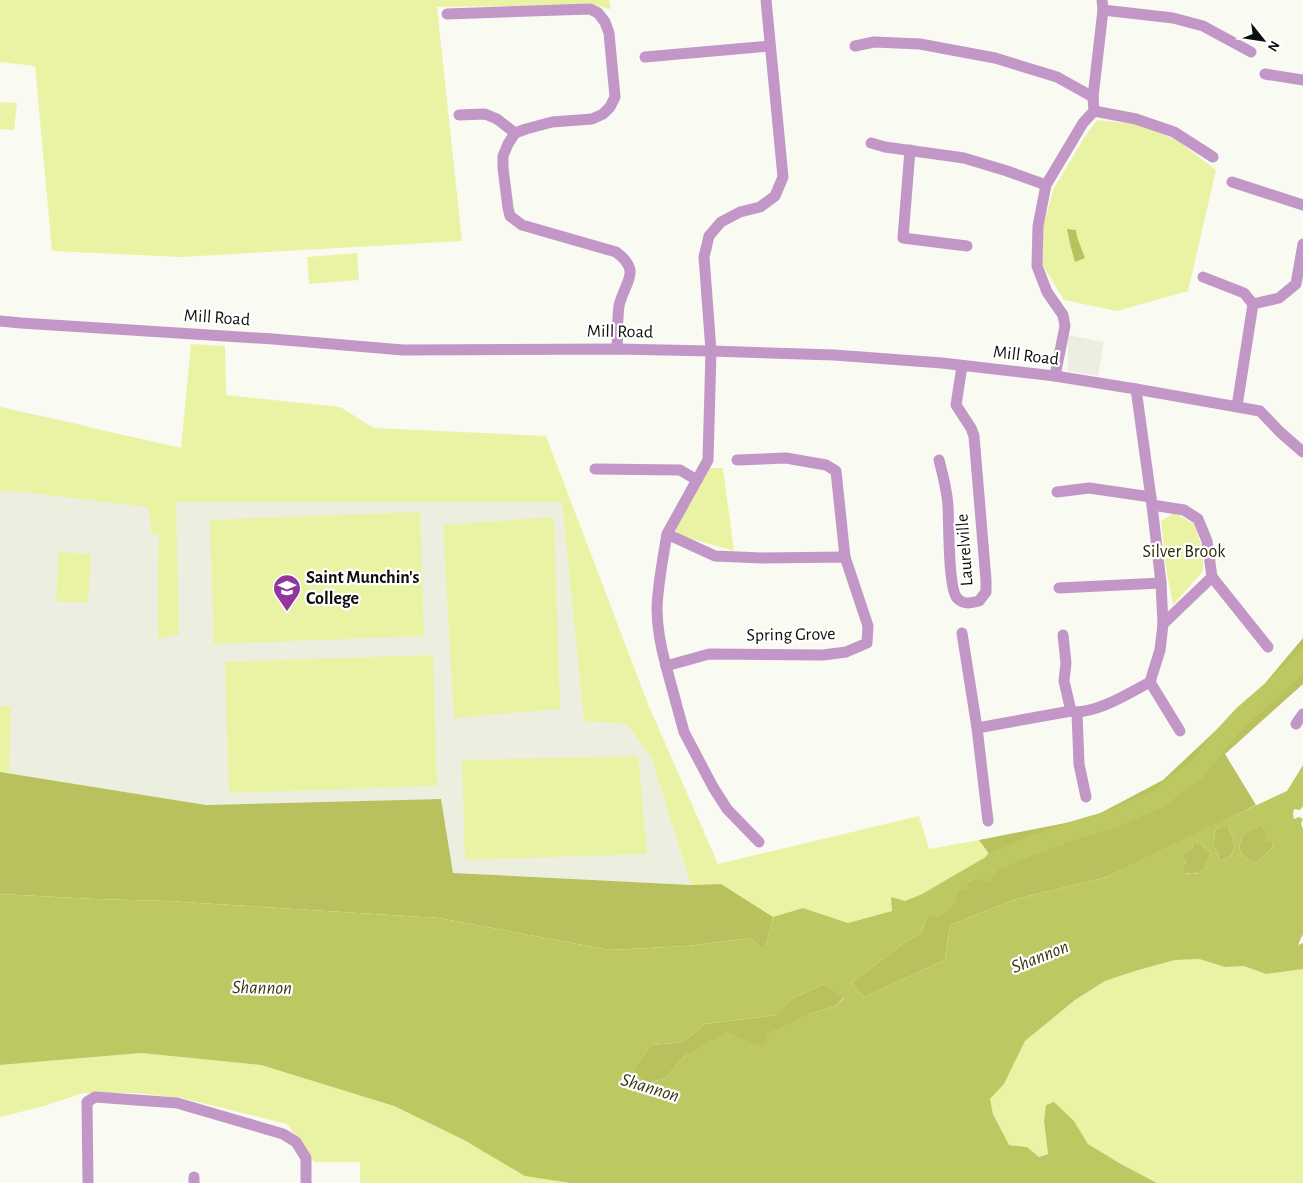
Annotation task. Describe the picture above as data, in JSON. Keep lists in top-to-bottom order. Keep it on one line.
{"streets":{"street":["Mill Road","Laurelville","Spring Grove"]},"crossings":[["Mill Road","Laurelville"]],"water":["Shannon"],"parks":["Silver Brook"],"places":{"school or university":["Saint Munchin's College"]},"north":"bottom right"}
